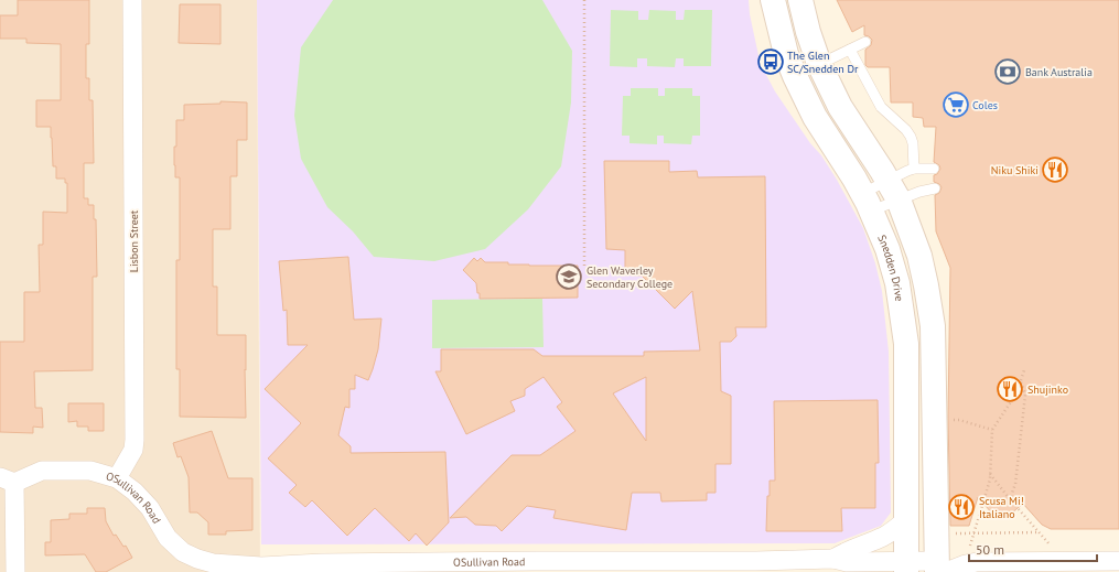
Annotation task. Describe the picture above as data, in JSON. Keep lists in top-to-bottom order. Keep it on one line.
{"streets":{"street":["Lisbon Street","Snedden Drive","OSullivan Road"]},"crossings":[["Lisbon Street","OSullivan Road"],["Snedden Drive","OSullivan Road"]],"places":{"bus stop":["The Glen SC/Snedden Dr"],"bank":["Bank Australia"],"supermarket":["Coles"],"restaurant":["Niku Shiki","Shujinko","Scusa Mi! Italiano"],"school or university":["Glen Waverley Secondary College"]},"scale_bar":"50 m"}
